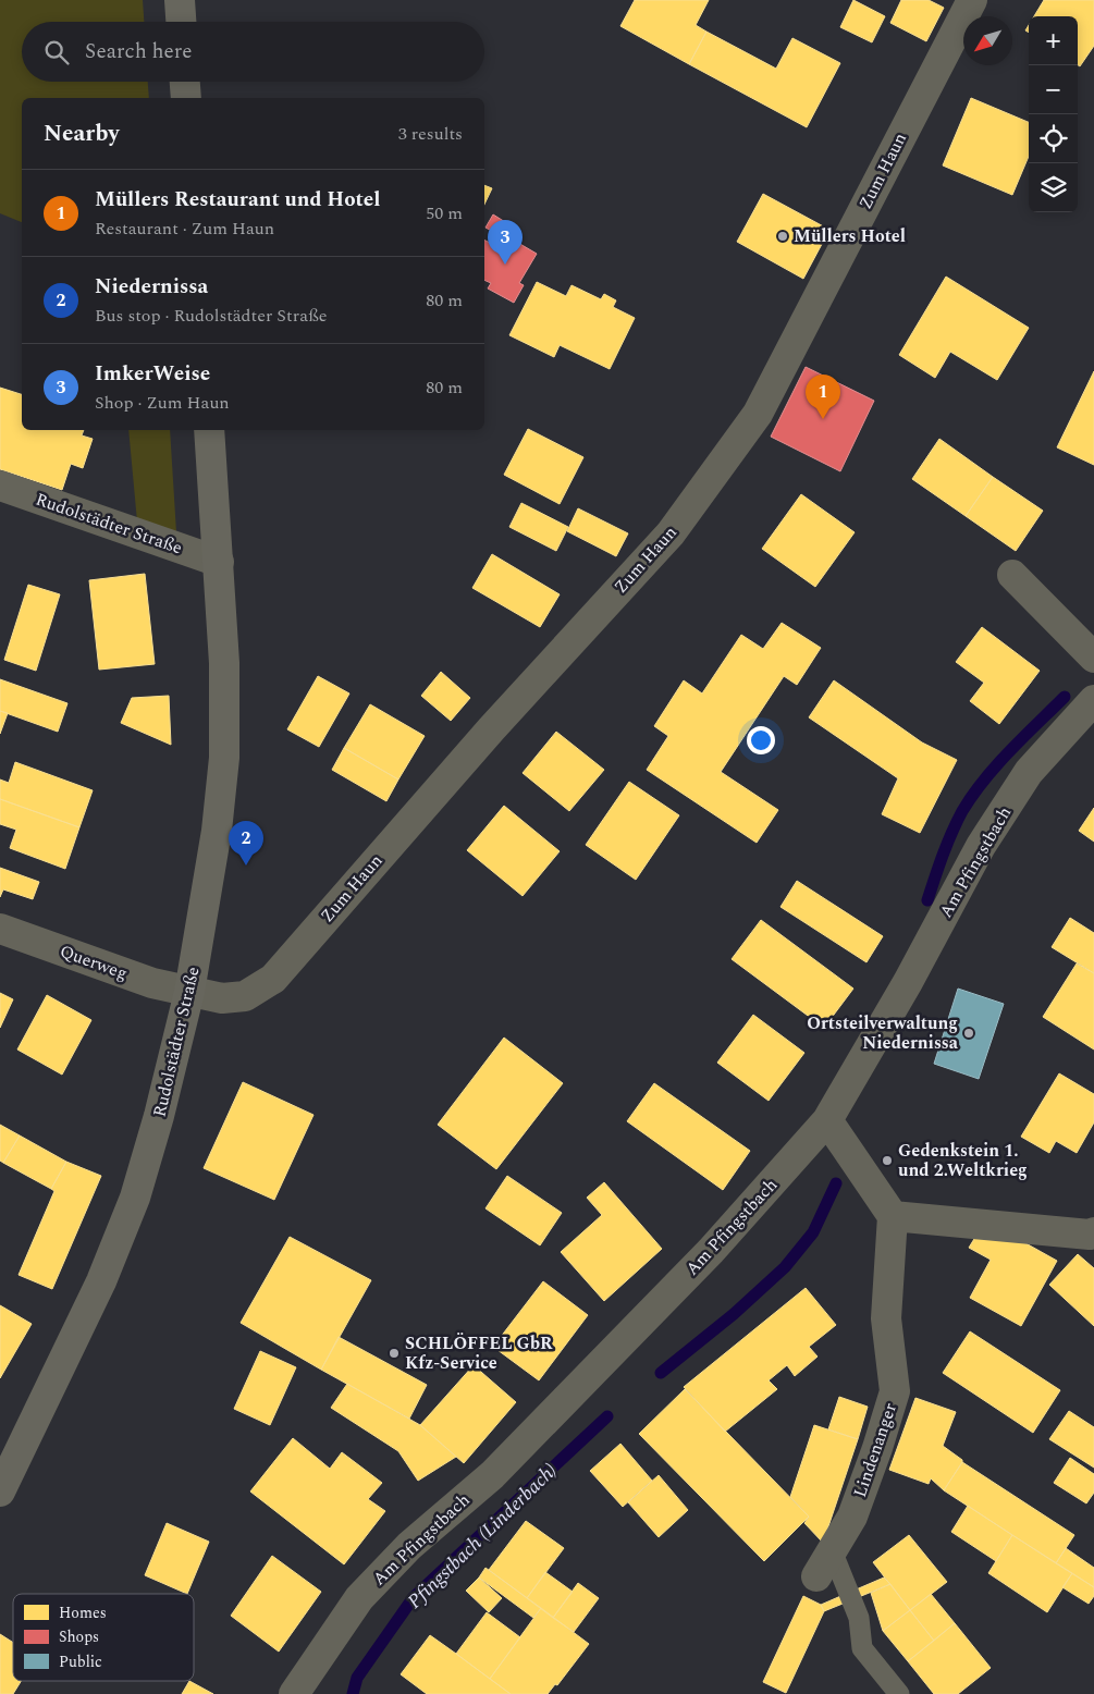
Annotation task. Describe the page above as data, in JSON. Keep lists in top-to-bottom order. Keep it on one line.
{"streets":{"street":["Zum Haun","Rudolstädter Straße","Am Pfingstbach","Querweg","Lindenanger"]},"crossings":[["Zum Haun","Rudolstädter Straße"],["Zum Haun","Querweg"],["Rudolstädter Straße","Querweg"]],"water":["Pfingstbach (Linderbach)"],"places":["Müllers Hotel","Ortsteilverwaltung Niedernissa","Gedenkstein 1. und 2.Weltkrieg","SCHLÖFFEL GbR Kfz-Service"],"legend":["Homes","Shops","Public"],"north":"bottom left","page":{"map_buttons":["+","−"],"search":"Search here","heading":["Nearby","3 results"],"list":[{"mark":"1","name":"Müllers Restaurant und Hotel","note":"Restaurant · Zum Haun","value":"50 m"},{"mark":"2","name":"Niedernissa","note":"Bus stop · Rudolstädter Straße","value":"80 m"},{"mark":"3","name":"ImkerWeise","note":"Shop · Zum Haun","value":"80 m"}],"pins":["3","1","2"]}}
